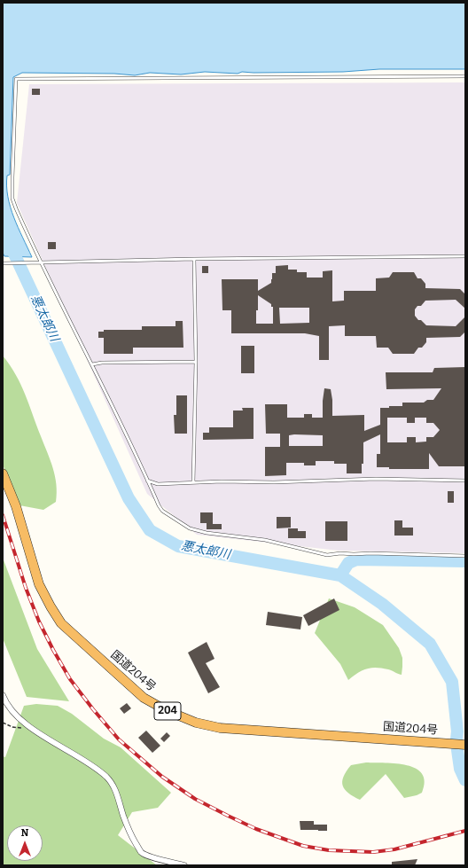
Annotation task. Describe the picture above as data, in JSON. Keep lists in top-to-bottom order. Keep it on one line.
{"streets":{"highway":["国道204号","204"]},"water":["悪太郎川"],"north":"top"}
